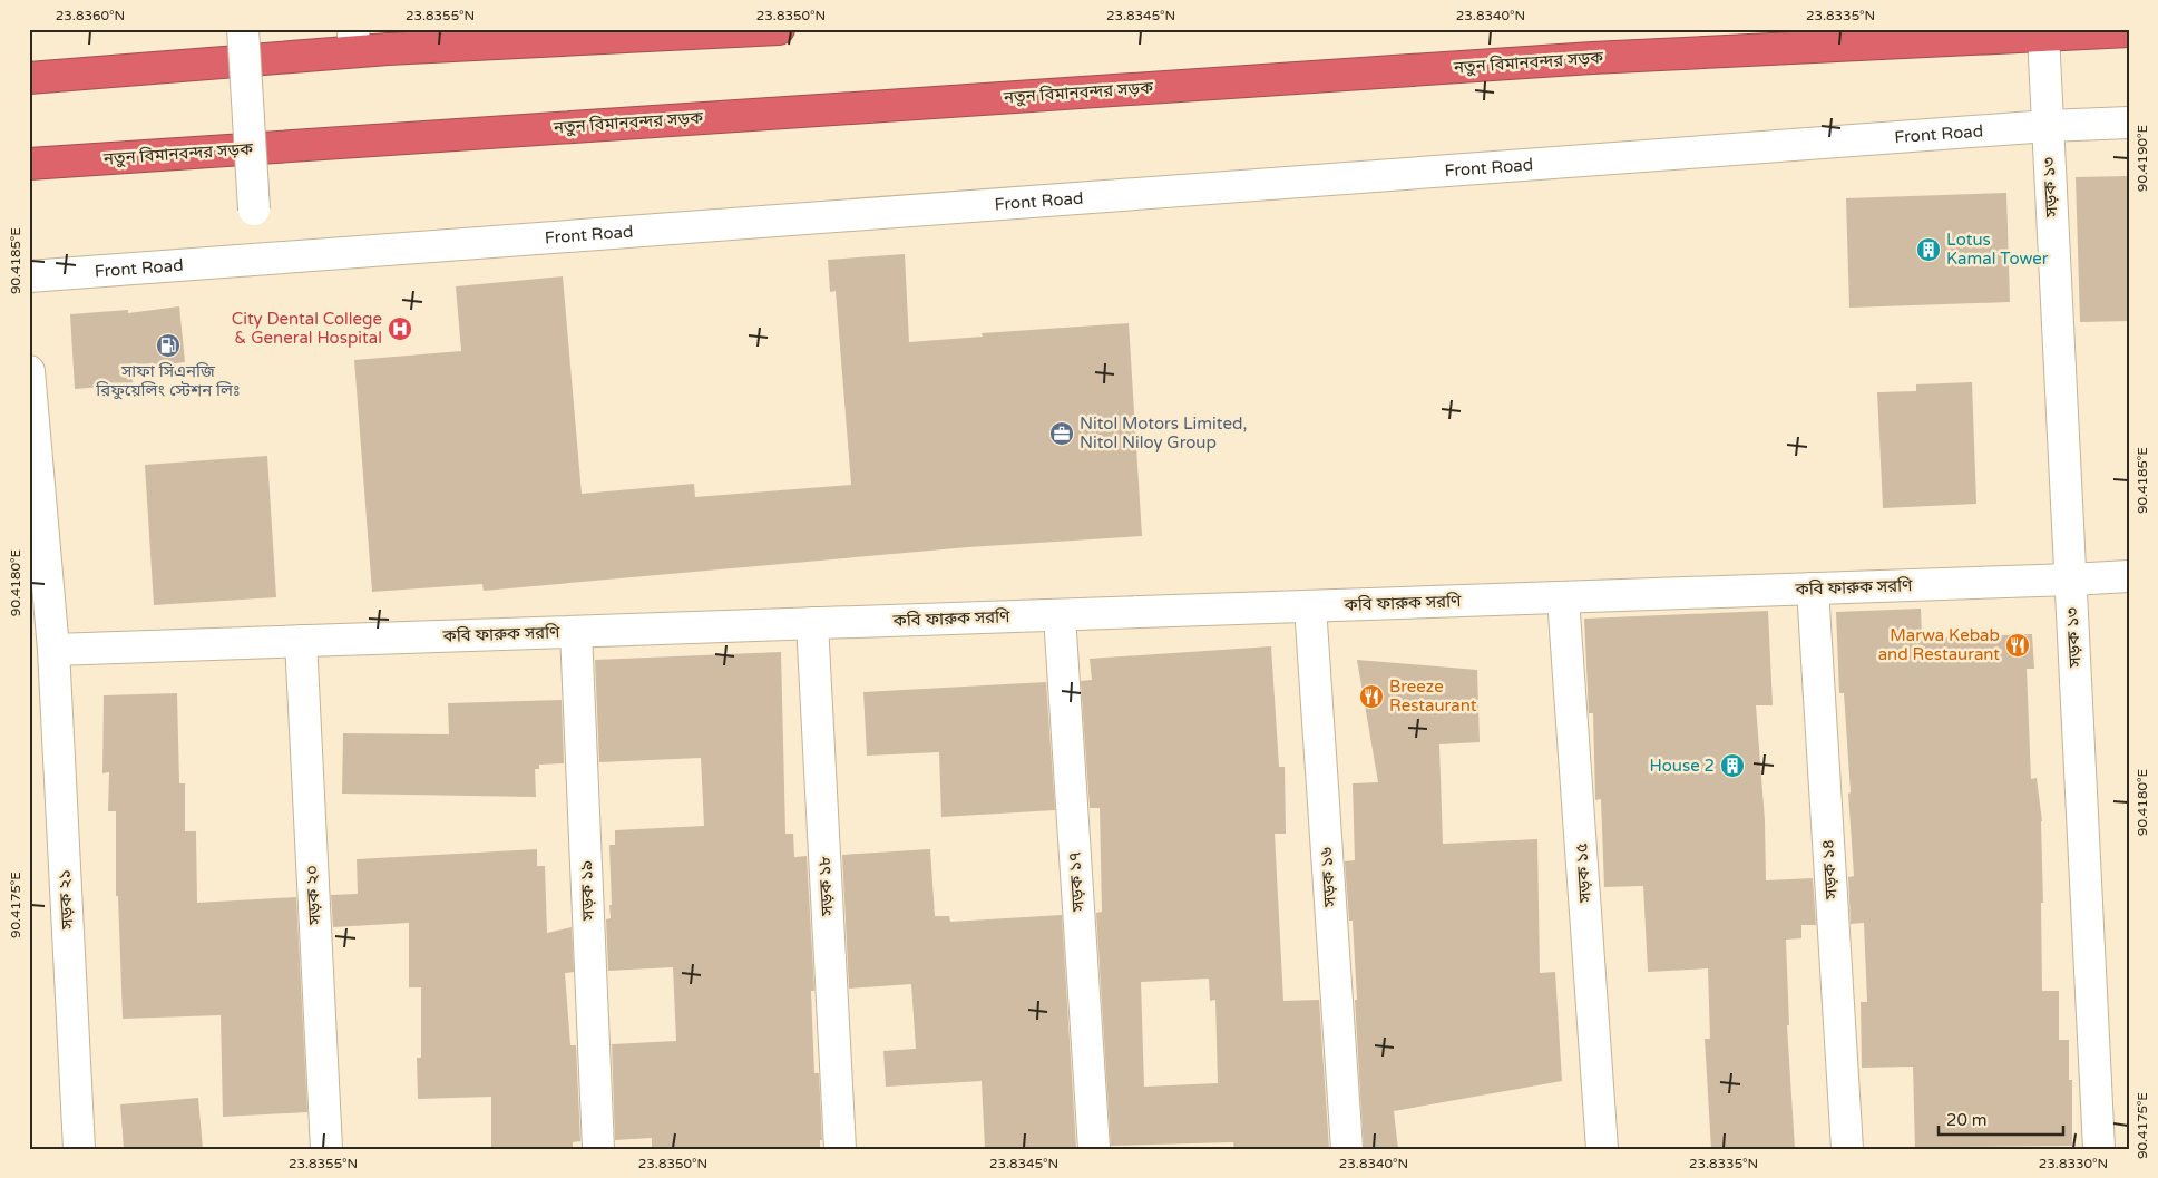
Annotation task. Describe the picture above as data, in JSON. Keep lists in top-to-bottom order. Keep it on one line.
{"streets":{"highway":["নতুন বিমানবন্দর সড়ক"],"street":["Front Road","সড়ক ১৩","কবি ফারুক সরণি","সড়ক ১৪","সড়ক ১৫","সড়ক ১৬","সড়ক ১৭","সড়ক ১৮","সড়ক ১৯","সড়ক ২০","সড়ক ২১"]},"crossings":[["নতুন বিমানবন্দর সড়ক","সড়ক ১৩"],["Front Road","সড়ক ১৩"],["সড়ক ১৩","কবি ফারুক সরণি"],["কবি ফারুক সরণি","সড়ক ১৪"],["কবি ফারুক সরণি","সড়ক ১৫"],["কবি ফারুক সরণি","সড়ক ১৬"],["কবি ফারুক সরণি","সড়ক ১৭"],["কবি ফারুক সরণি","সড়ক ১৮"],["কবি ফারুক সরণি","সড়ক ১৯"],["কবি ফারুক সরণি","সড়ক ২০"],["কবি ফারুক সরণি","সড়ক ২১"]],"places":{"building":["Lotus Kamal Tower","House 2"],"hospital":["City Dental College & General Hospital"],"fuel station":["সাফা সিএনজি রিফুয়েলিং স্টেশন লিঃ"],"office":["Nitol Motors Limited, Nitol Niloy Group"],"restaurant":["Marwa Kebab and Restaurant","Breeze Restaurant"]},"scale_bar":"20 m","coordinates":["23.8360°N","23.8355°N","23.8350°N","23.8345°N","23.8340°N","23.8335°N","90.4190°E","90.4185°E","90.4180°E","90.4175°E","23.8330°N"]}
